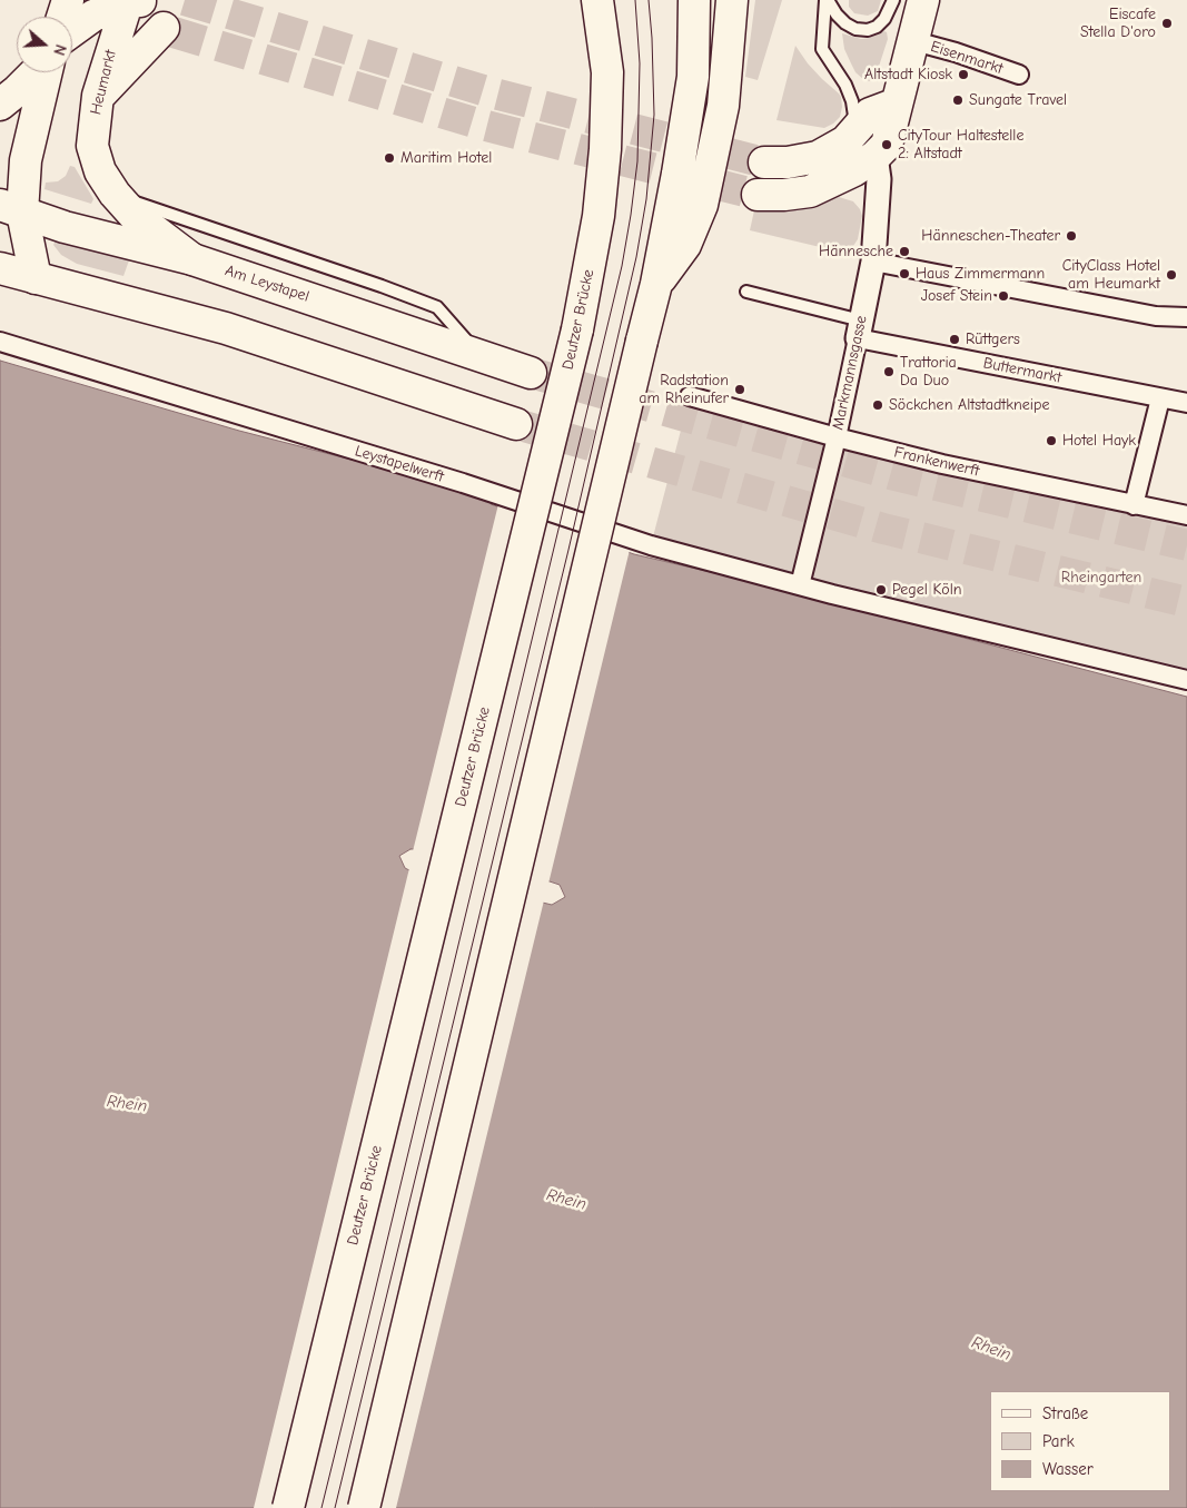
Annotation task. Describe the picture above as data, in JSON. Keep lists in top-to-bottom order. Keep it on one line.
{"streets":{"main road":["Heumarkt","Am Leystapel","Deutzer Brücke"],"street":["Eisenmarkt","Buttermarkt","Markmannsgasse","Frankenwerft","Leystapelwerft"]},"crossings":[["Heumarkt","Am Leystapel"],["Buttermarkt","Markmannsgasse"],["Markmannsgasse","Frankenwerft"],["Markmannsgasse","Leystapelwerft"]],"water":["Rhein"],"parks":["Rheingarten"],"places":["Eiscafe Stella D'oro","Altstadt Kiosk","Sungate Travel","CityTour Haltestelle 2: Altstadt","Maritim Hotel","Hänneschen-Theater","Hännesche","Haus Zimmermann","CityClass Hotel am Heumarkt","Josef Stein","Rüttgers","Trattoria Da Duo","Radstation am Rheinufer","Söckchen Altstadtkneipe","Hotel Hayk","Pegel Köln"],"legend":["Straße","Park","Wasser"],"north":"right"}
